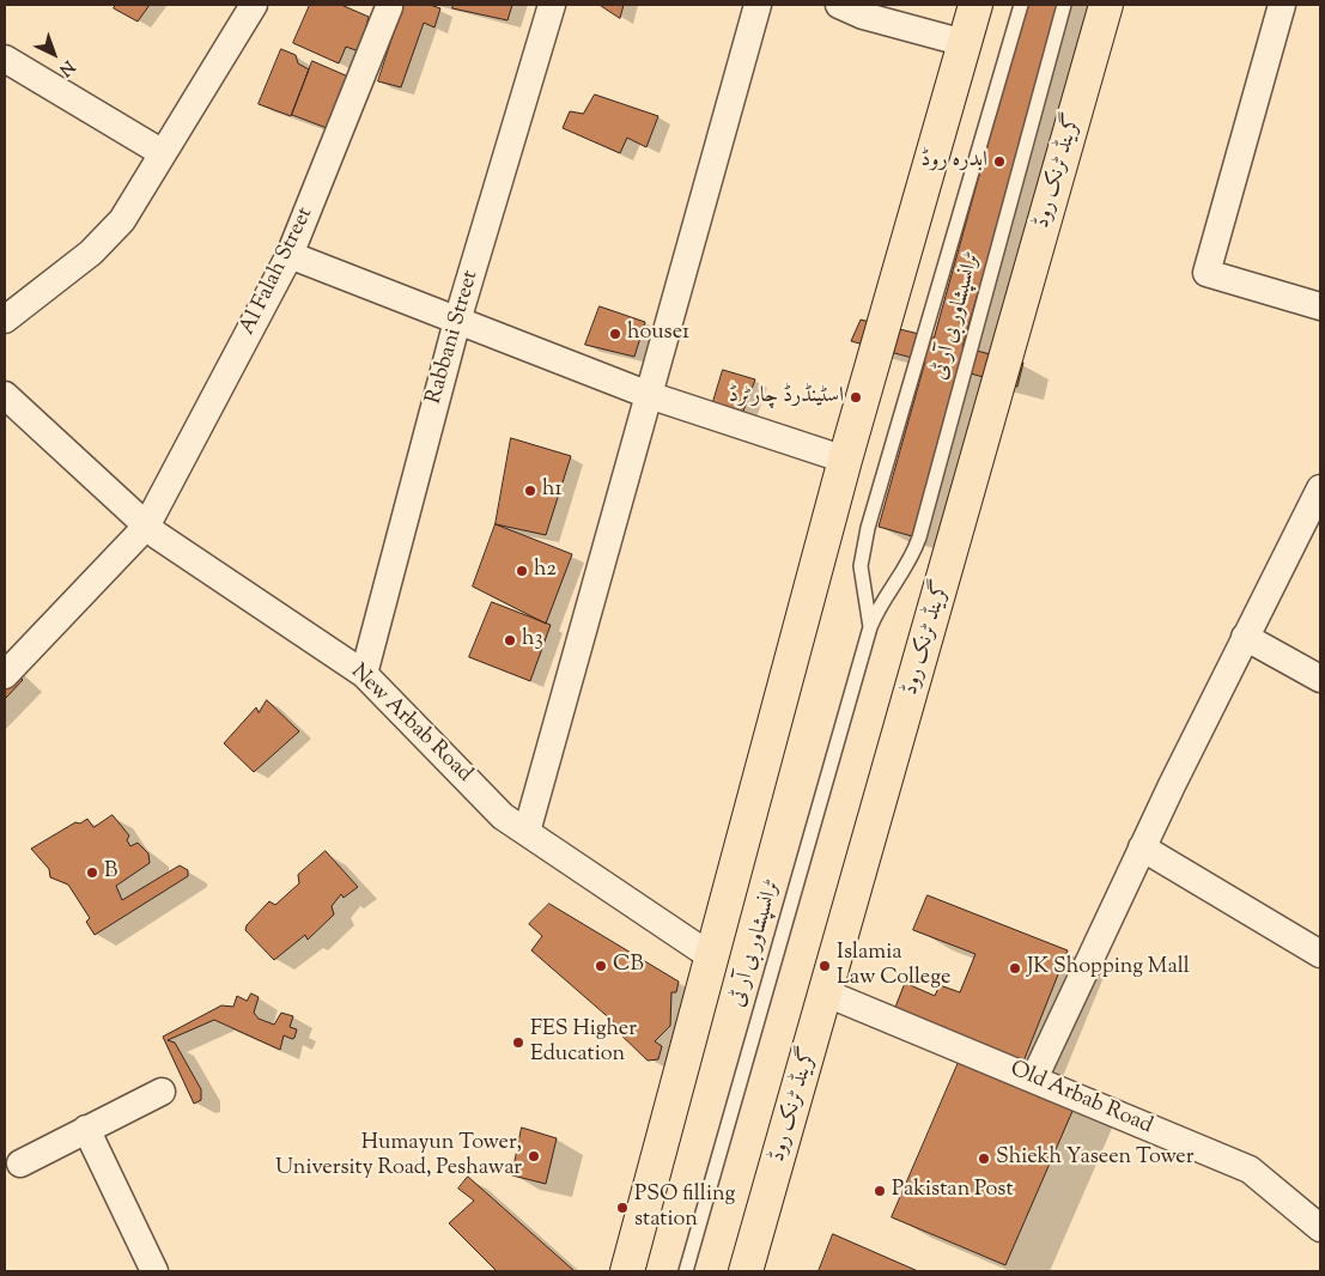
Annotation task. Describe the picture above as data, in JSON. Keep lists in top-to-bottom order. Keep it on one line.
{"streets":{"highway":["گرینڈ ٹرنک روڈ"],"street":["Al Falah Street","Rabbani Street","New Arbab Road","Old Arbab Road"],"lane":["ٹرانسپشاور بی آر ٹی"]},"crossings":[["گرینڈ ٹرنک روڈ","Old Arbab Road"],["Al Falah Street","New Arbab Road"],["Rabbani Street","New Arbab Road"]],"places":["ابدرہ روڈ","house1","اسٹینڈرڈ چارٹرڈ","h1","h2","h3","B","CB","Islamia Law College","JK Shopping Mall","FES Higher Education","Humayun Tower, University Road, Peshawar","Shiekh Yaseen Tower","Pakistan Post","PSO filling station"],"north":"bottom right"}
